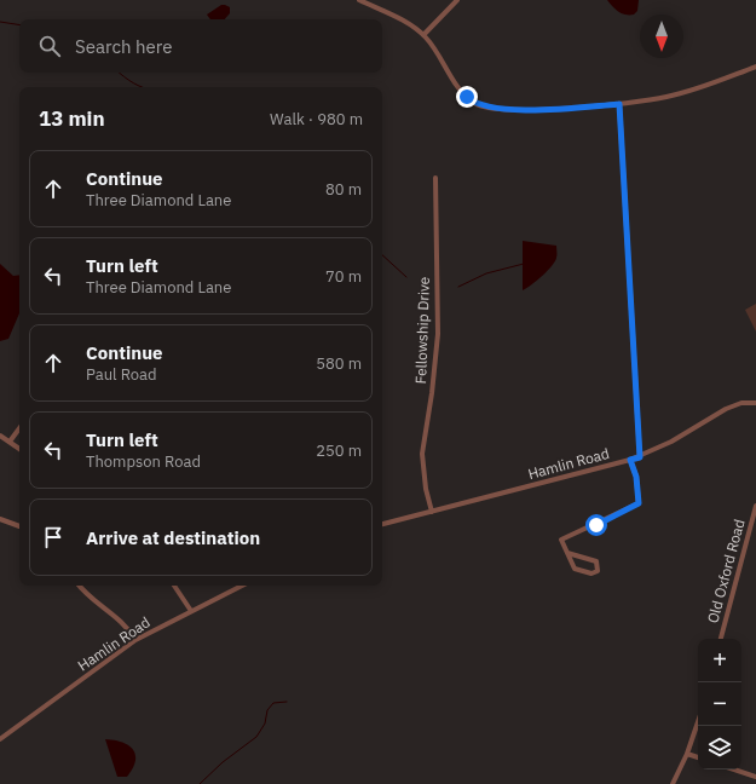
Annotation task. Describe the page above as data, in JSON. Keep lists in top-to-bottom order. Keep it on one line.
{"streets":{"street":["Fellowship Drive","Hamlin Road","Old Oxford Road"]},"crossings":[["Fellowship Drive","Hamlin Road"]],"north":"bottom","page":{"search":"Search here","heading":["13 min","Walk · 980 m"],"list":[["Continue","Three Diamond Lane","80 m"],["Turn left","Three Diamond Lane","70 m"],["Continue","Paul Road","580 m"],["Turn left","Thompson Road","250 m"],"Arrive at destination"],"map_buttons":["+","−"]}}
